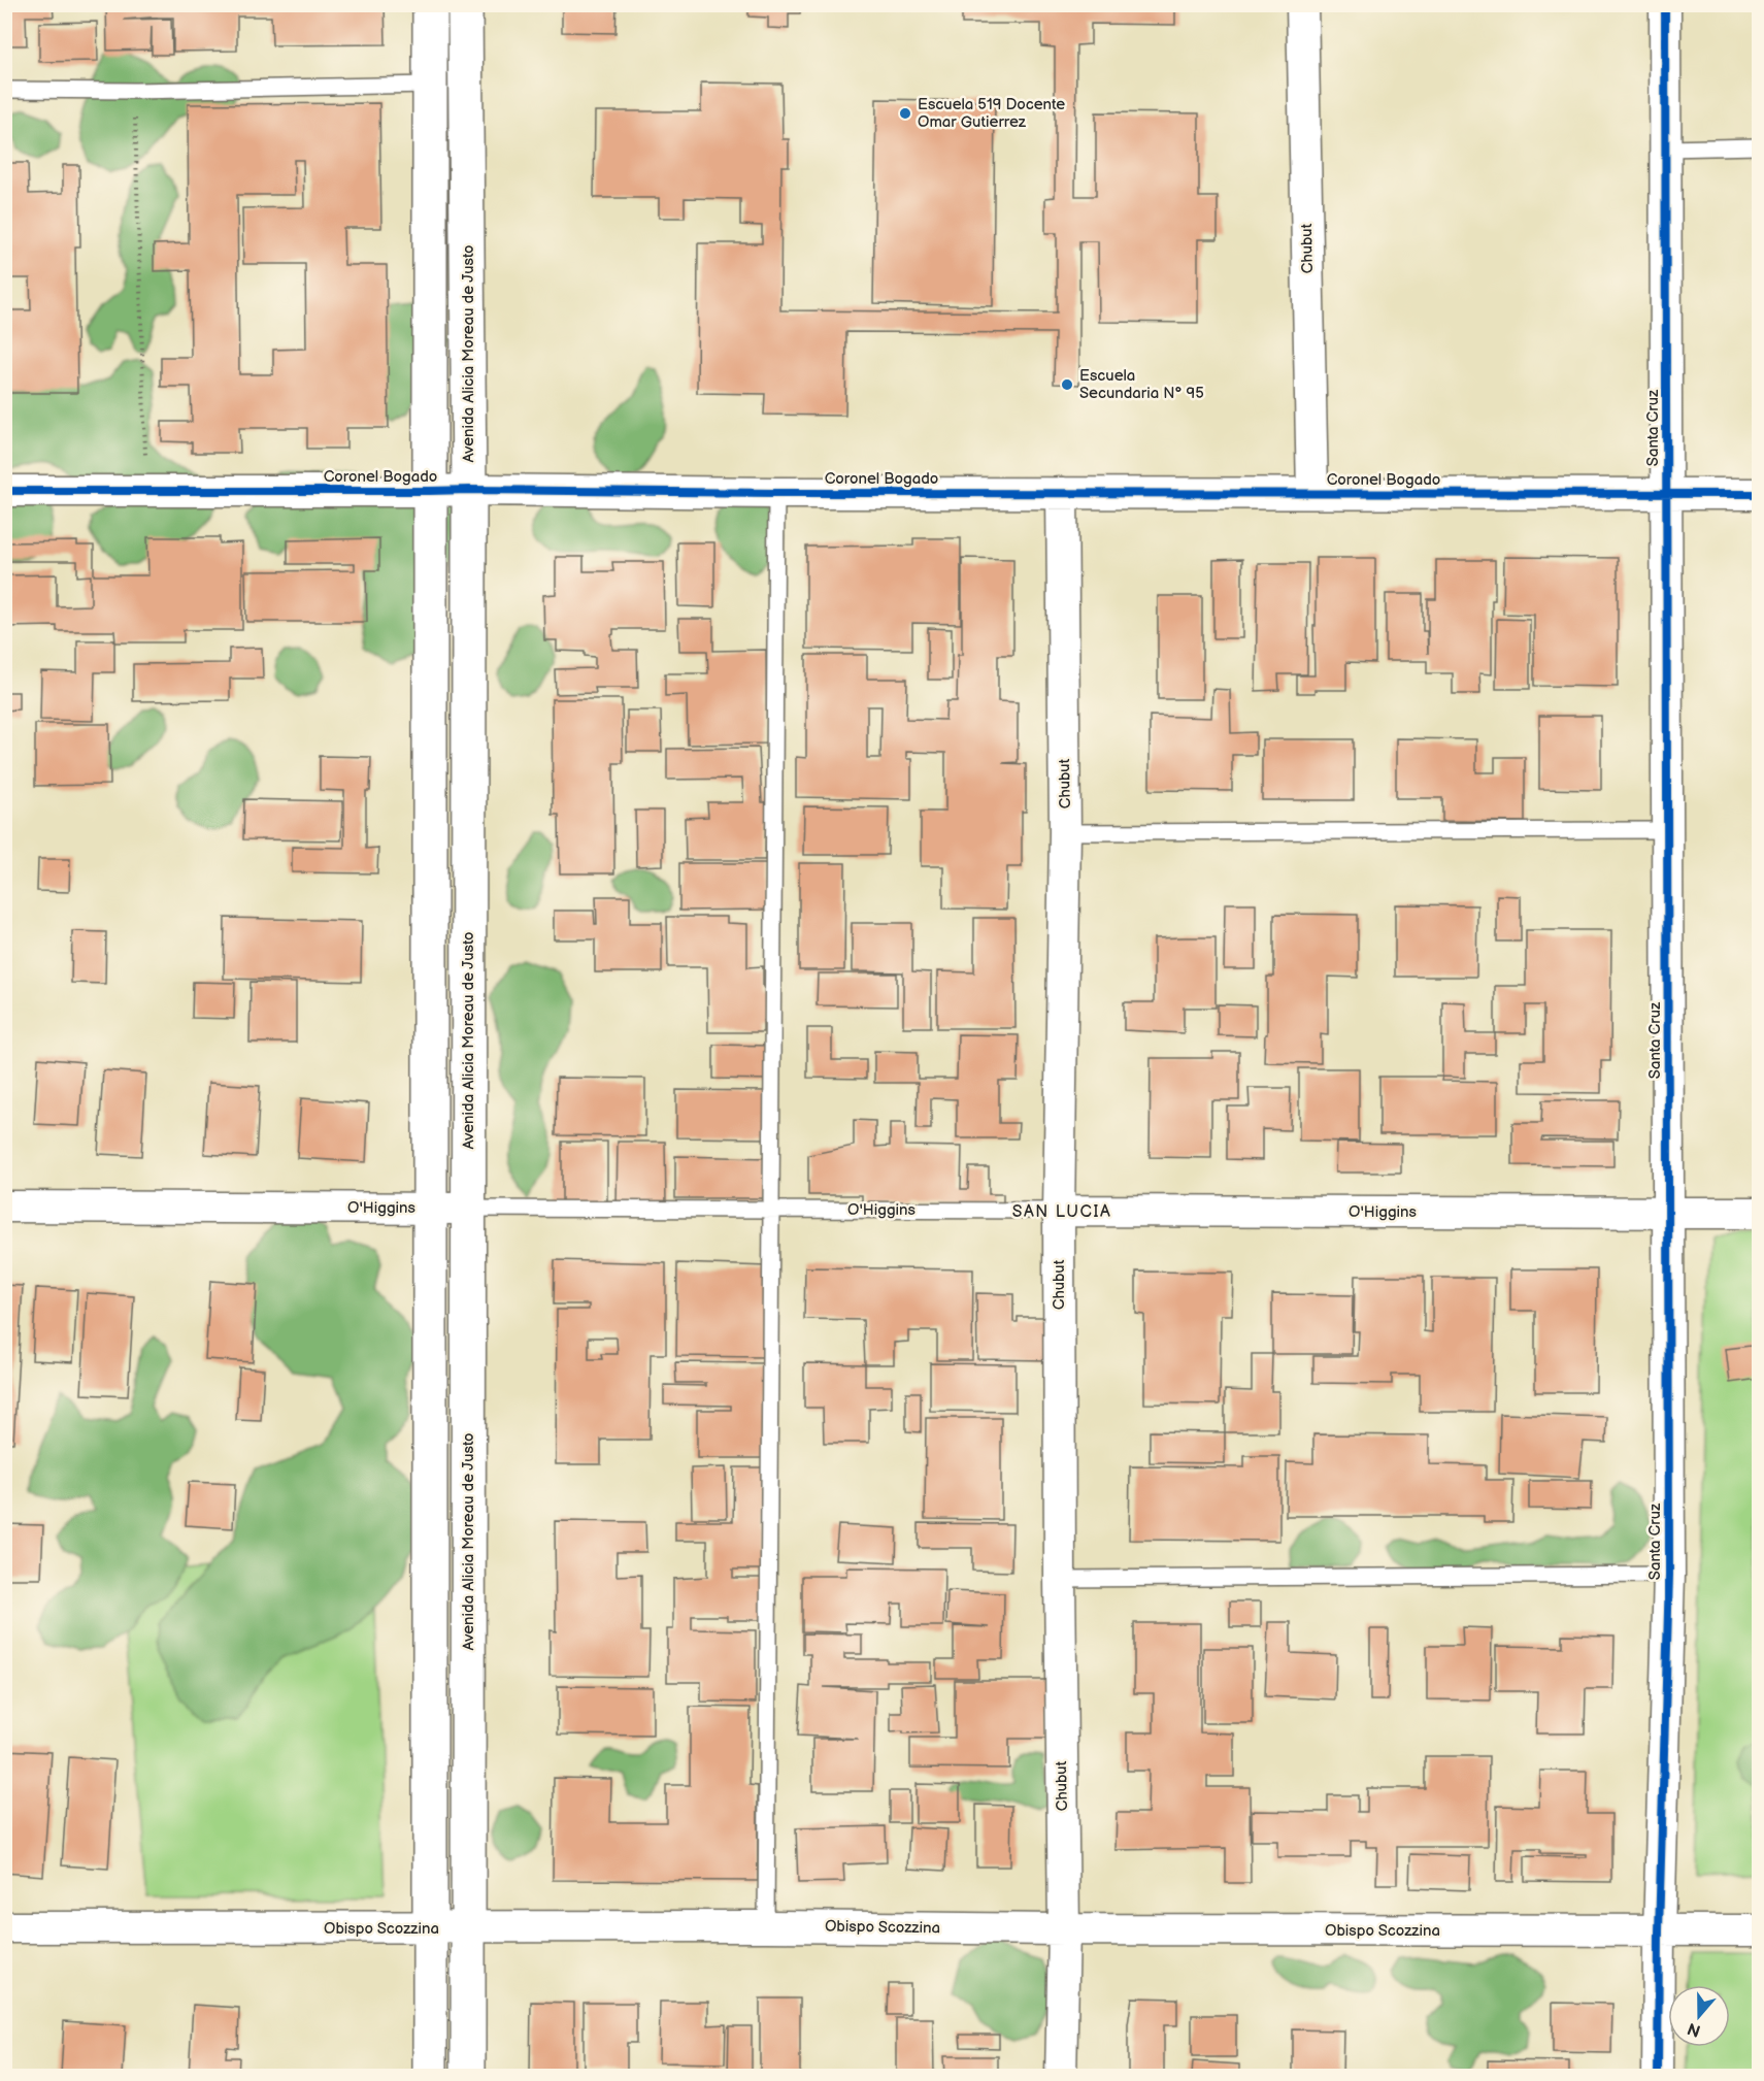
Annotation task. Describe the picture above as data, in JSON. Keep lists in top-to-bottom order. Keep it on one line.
{"streets":{"main road":["Avenida Alicia Moreau de Justo"],"street":["Chubut","Santa Cruz","Coronel Bogado","O'Higgins","Obispo Scozzina"]},"crossings":[["Chubut","Coronel Bogado"],["Chubut","O'Higgins"],["Chubut","Obispo Scozzina"],["Avenida Alicia Moreau de Justo","Coronel Bogado"],["Avenida Alicia Moreau de Justo","O'Higgins"],["Avenida Alicia Moreau de Justo","Obispo Scozzina"],["Santa Cruz","Coronel Bogado"],["Santa Cruz","O'Higgins"],["Santa Cruz","Obispo Scozzina"]],"districts":["SAN LUCIA"],"places":["Escuela 519 Docente Omar Gutierrez","Escuela Secundaria N° 95"],"north":"bottom"}
